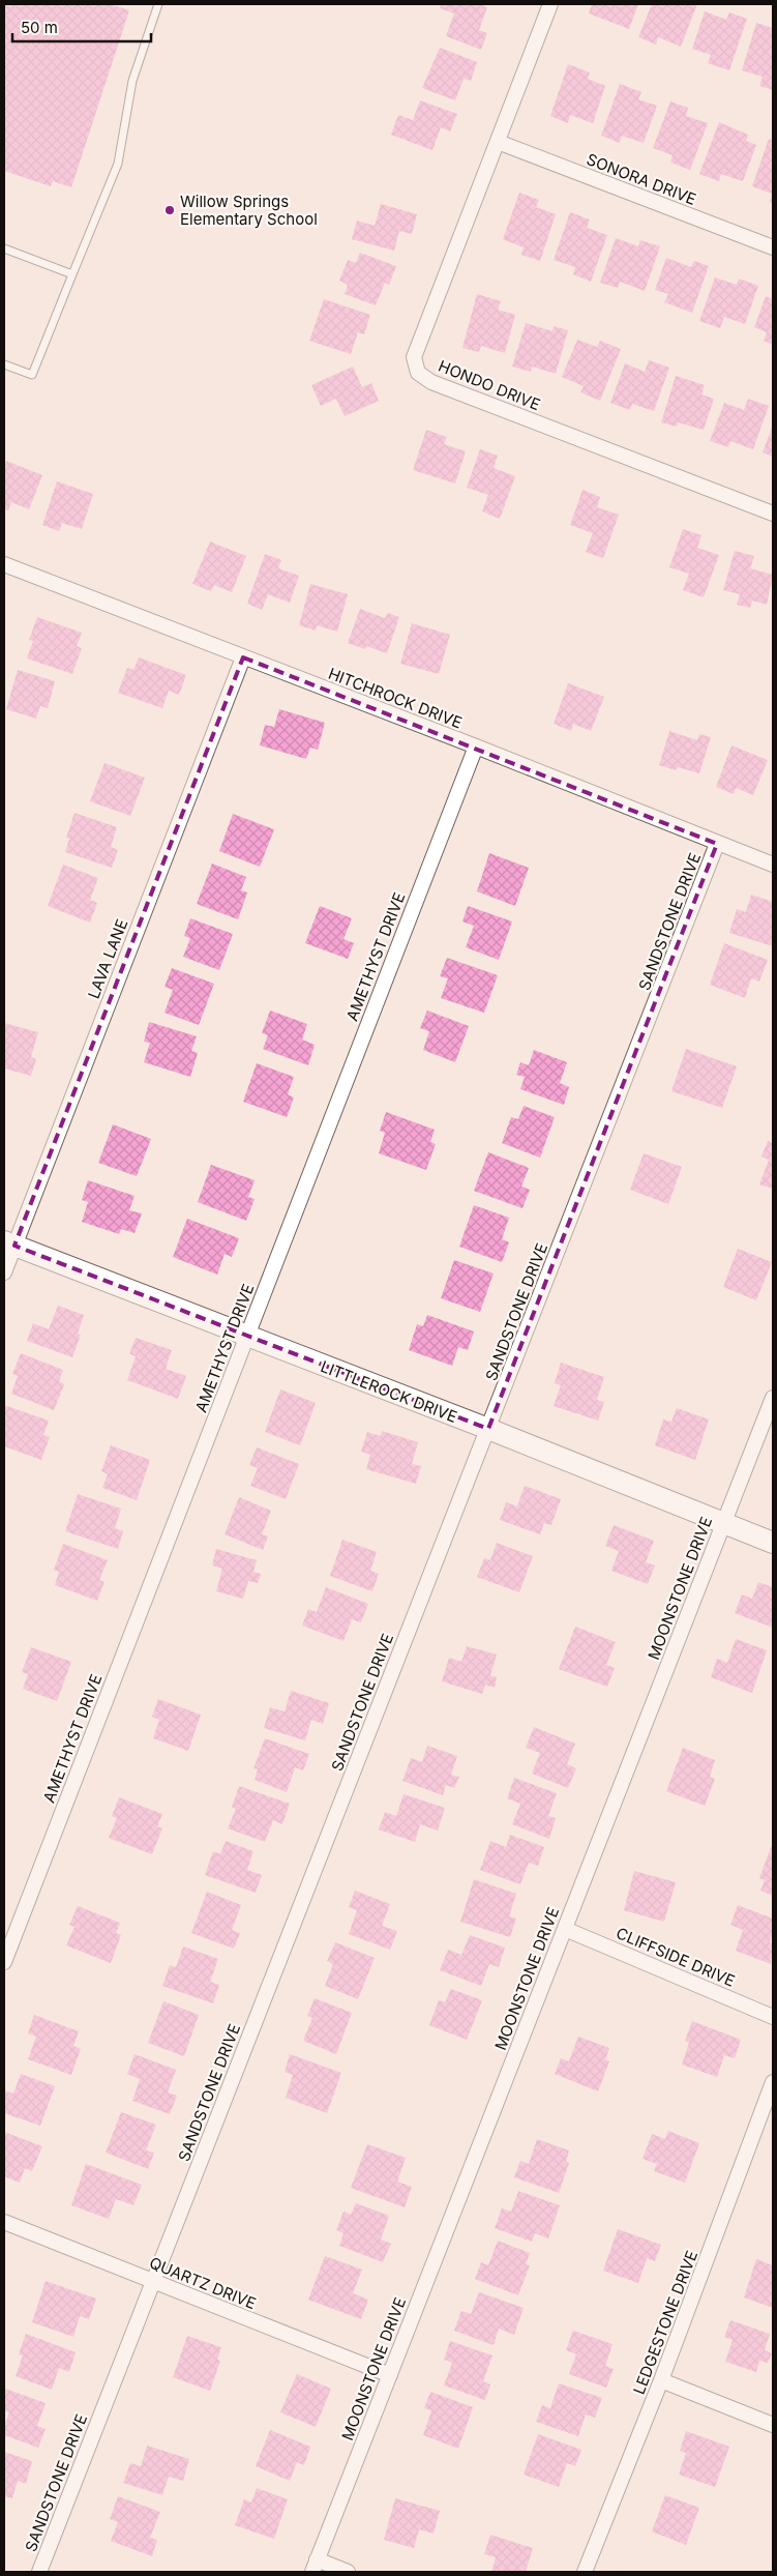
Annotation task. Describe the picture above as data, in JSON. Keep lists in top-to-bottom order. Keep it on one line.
{"streets":{"street":["SONORA DRIVE","HONDO DRIVE","HITCHROCK DRIVE","SANDSTONE DRIVE","AMETHYST DRIVE","LAVA LANE","LITTLEROCK DRIVE","MOONSTONE DRIVE","CLIFFSIDE DRIVE","QUARTZ DRIVE","LEDGESTONE DRIVE"]},"crossings":[["SONORA DRIVE","HONDO DRIVE"],["HITCHROCK DRIVE","SANDSTONE DRIVE"],["HITCHROCK DRIVE","AMETHYST DRIVE"],["HITCHROCK DRIVE","LAVA LANE"],["SANDSTONE DRIVE","LITTLEROCK DRIVE"],["SANDSTONE DRIVE","QUARTZ DRIVE"],["AMETHYST DRIVE","LITTLEROCK DRIVE"],["LAVA LANE","LITTLEROCK DRIVE"],["LITTLEROCK DRIVE","MOONSTONE DRIVE"],["MOONSTONE DRIVE","CLIFFSIDE DRIVE"],["MOONSTONE DRIVE","QUARTZ DRIVE"]],"places":["Willow Springs Elementary School"],"scale_bar":"50 m"}
